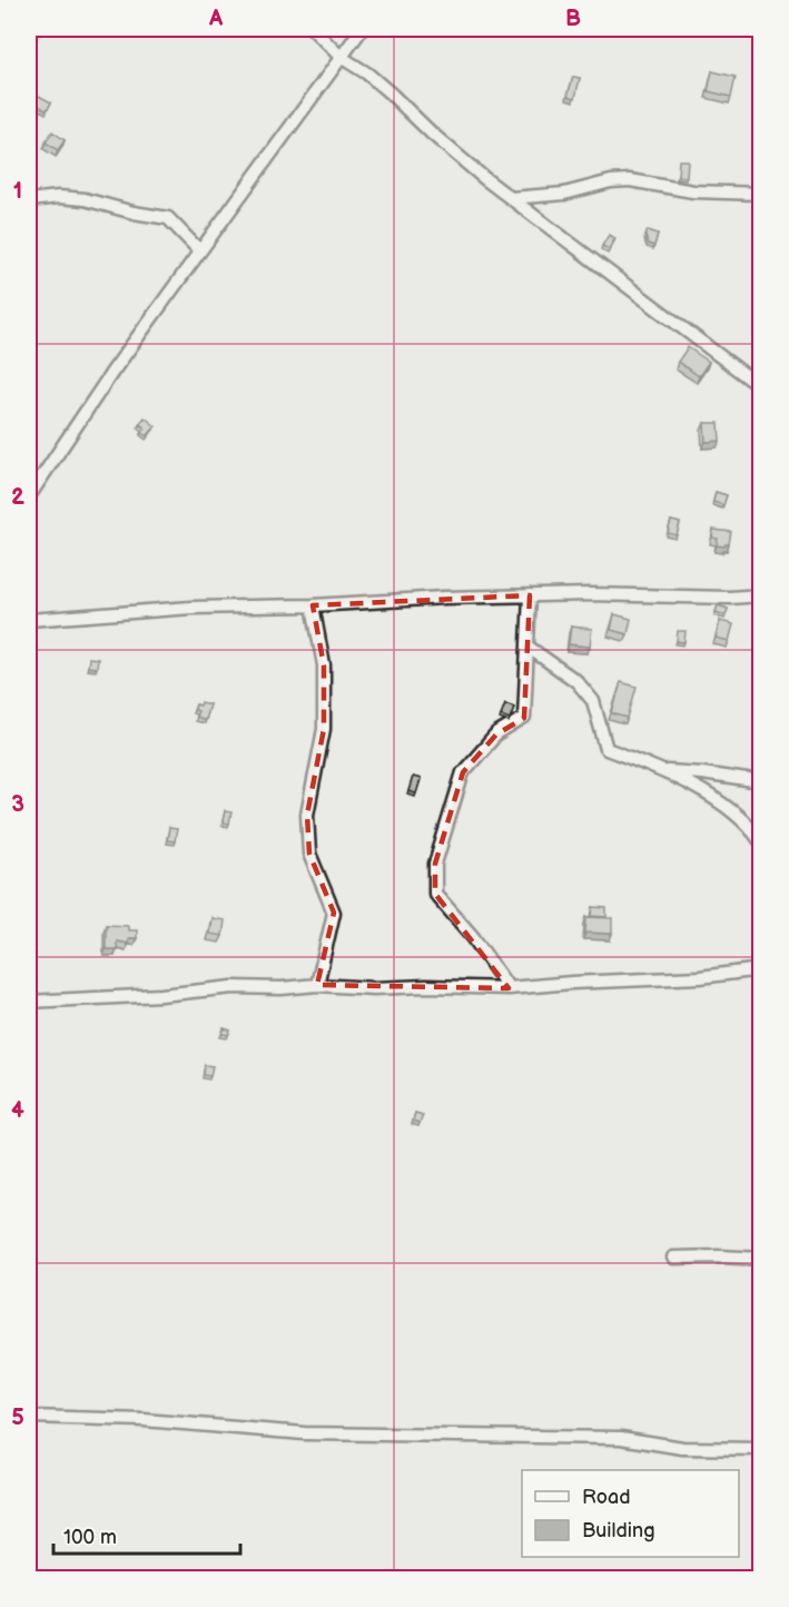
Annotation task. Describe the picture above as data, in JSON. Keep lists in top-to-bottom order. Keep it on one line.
{"legend":["Road","Building"],"scale_bar":"100 m","grid":{"columns":["A","B"],"rows":["1","2","3","4","5"]}}
